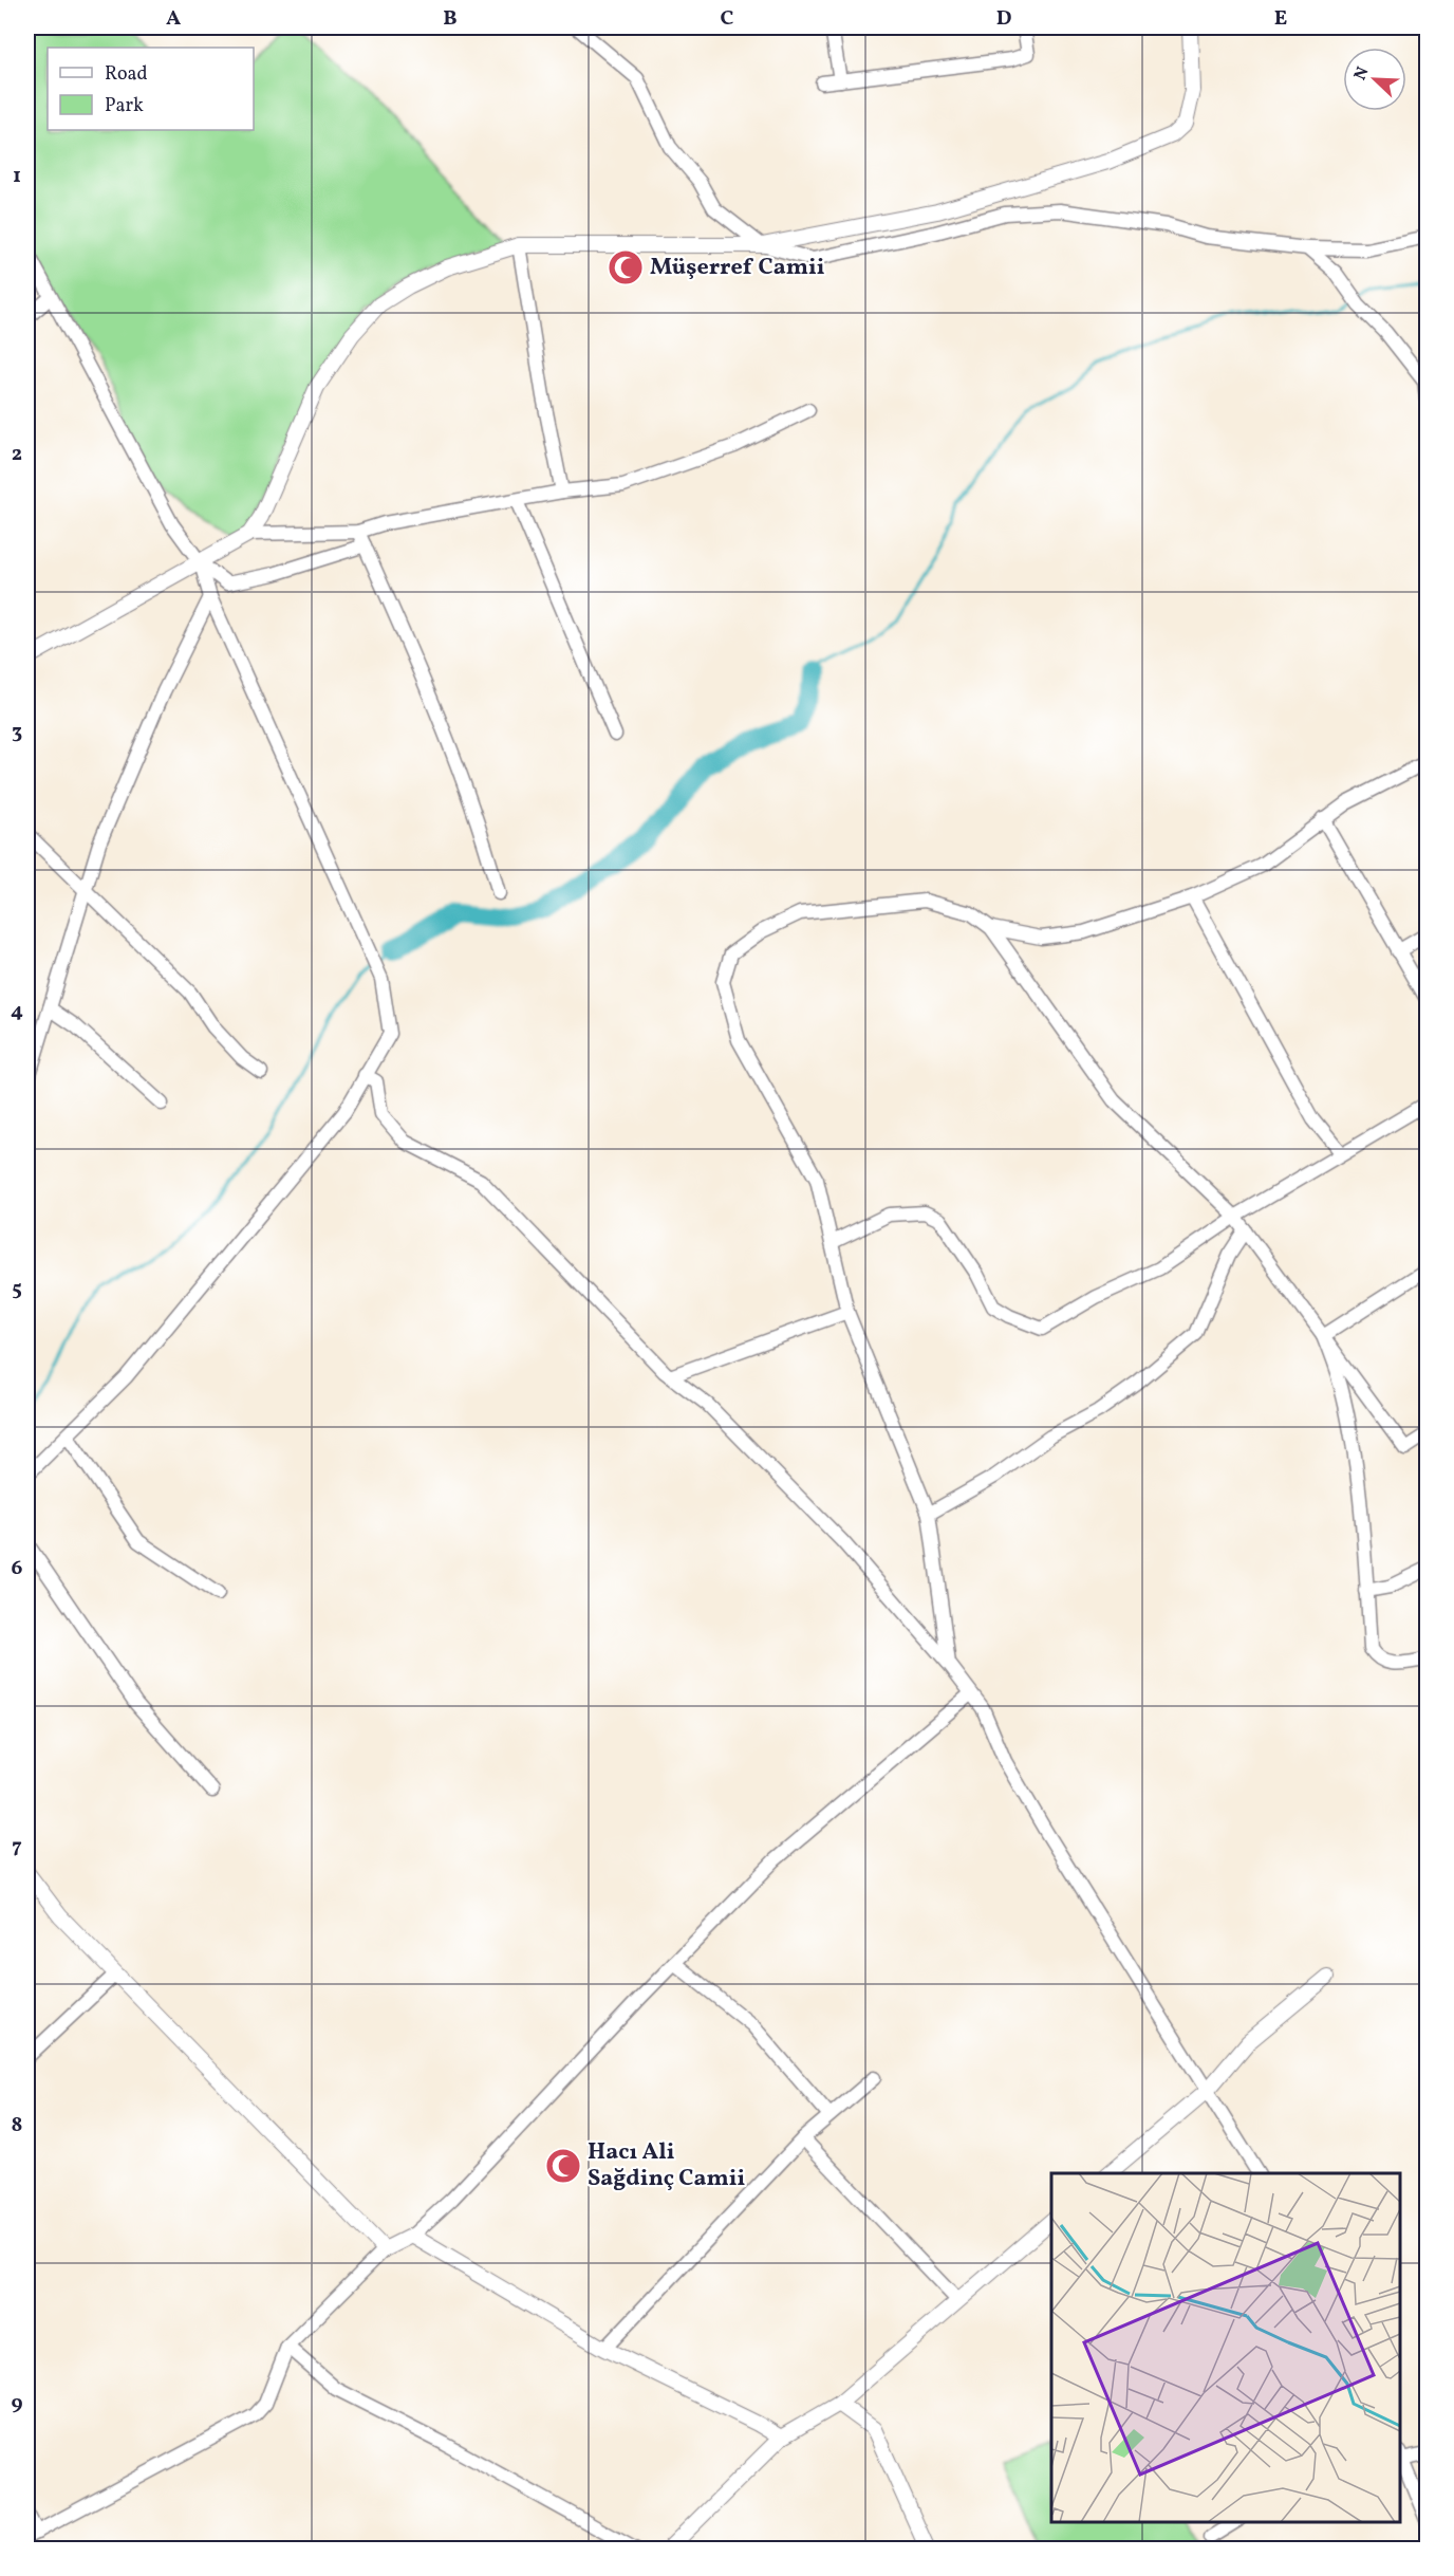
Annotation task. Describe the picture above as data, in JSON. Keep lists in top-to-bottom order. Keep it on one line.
{"places":{"mosque":["Müşerref Camii","Hacı Ali Sağdinç Camii"]},"legend":["Road","Park"],"north":"top left","grid":{"columns":["A","B","C","D","E"],"rows":["1","2","3","4","5","6","7","8","9"]}}
